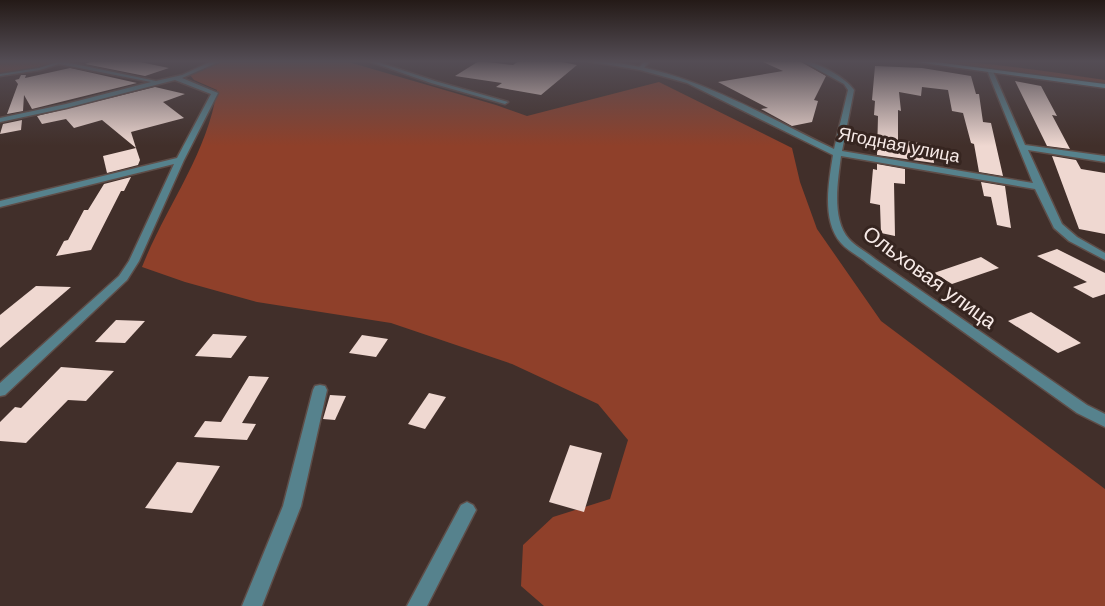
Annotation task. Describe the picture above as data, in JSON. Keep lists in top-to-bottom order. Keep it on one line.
{"streets":{"street":["Ягодная улица","Ольховая улица"]},"crossings":[["Ягодная улица","Ольховая улица"]]}
